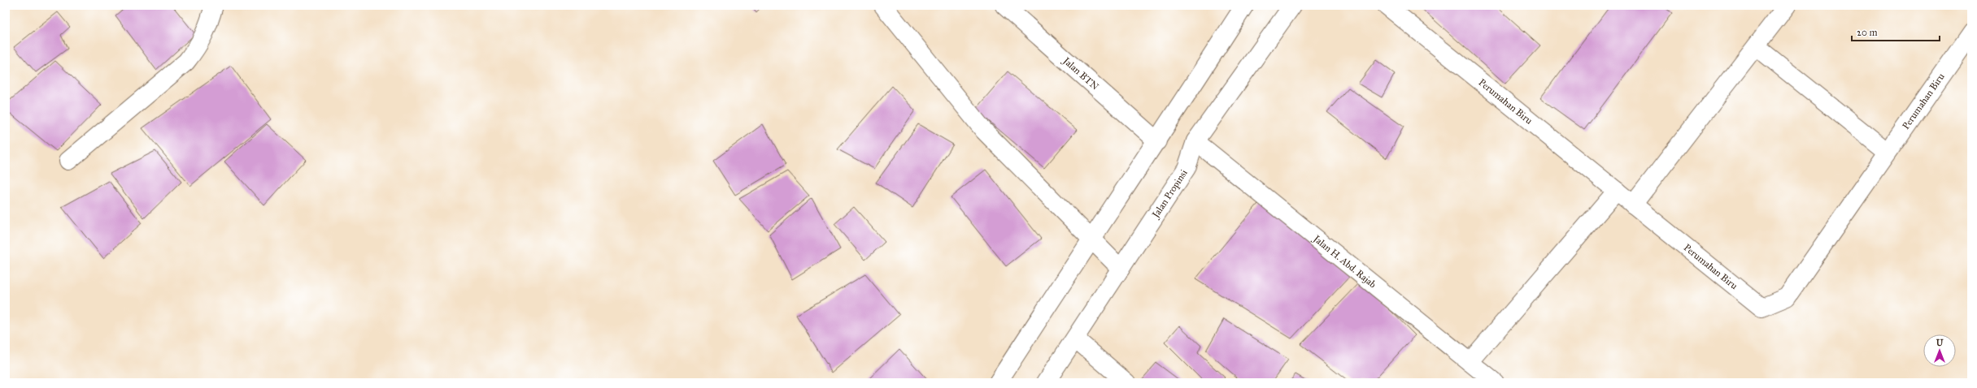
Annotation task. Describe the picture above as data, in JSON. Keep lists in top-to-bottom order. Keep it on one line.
{"streets":{"main road":["Jalan BTN","Perumahan Biru","Jalan Propinsi","Jalan H. Abd. Rajab"]},"crossings":[["Jalan Propinsi","Jalan H. Abd. Rajab"]],"scale_bar":"20 m","north":"top"}
